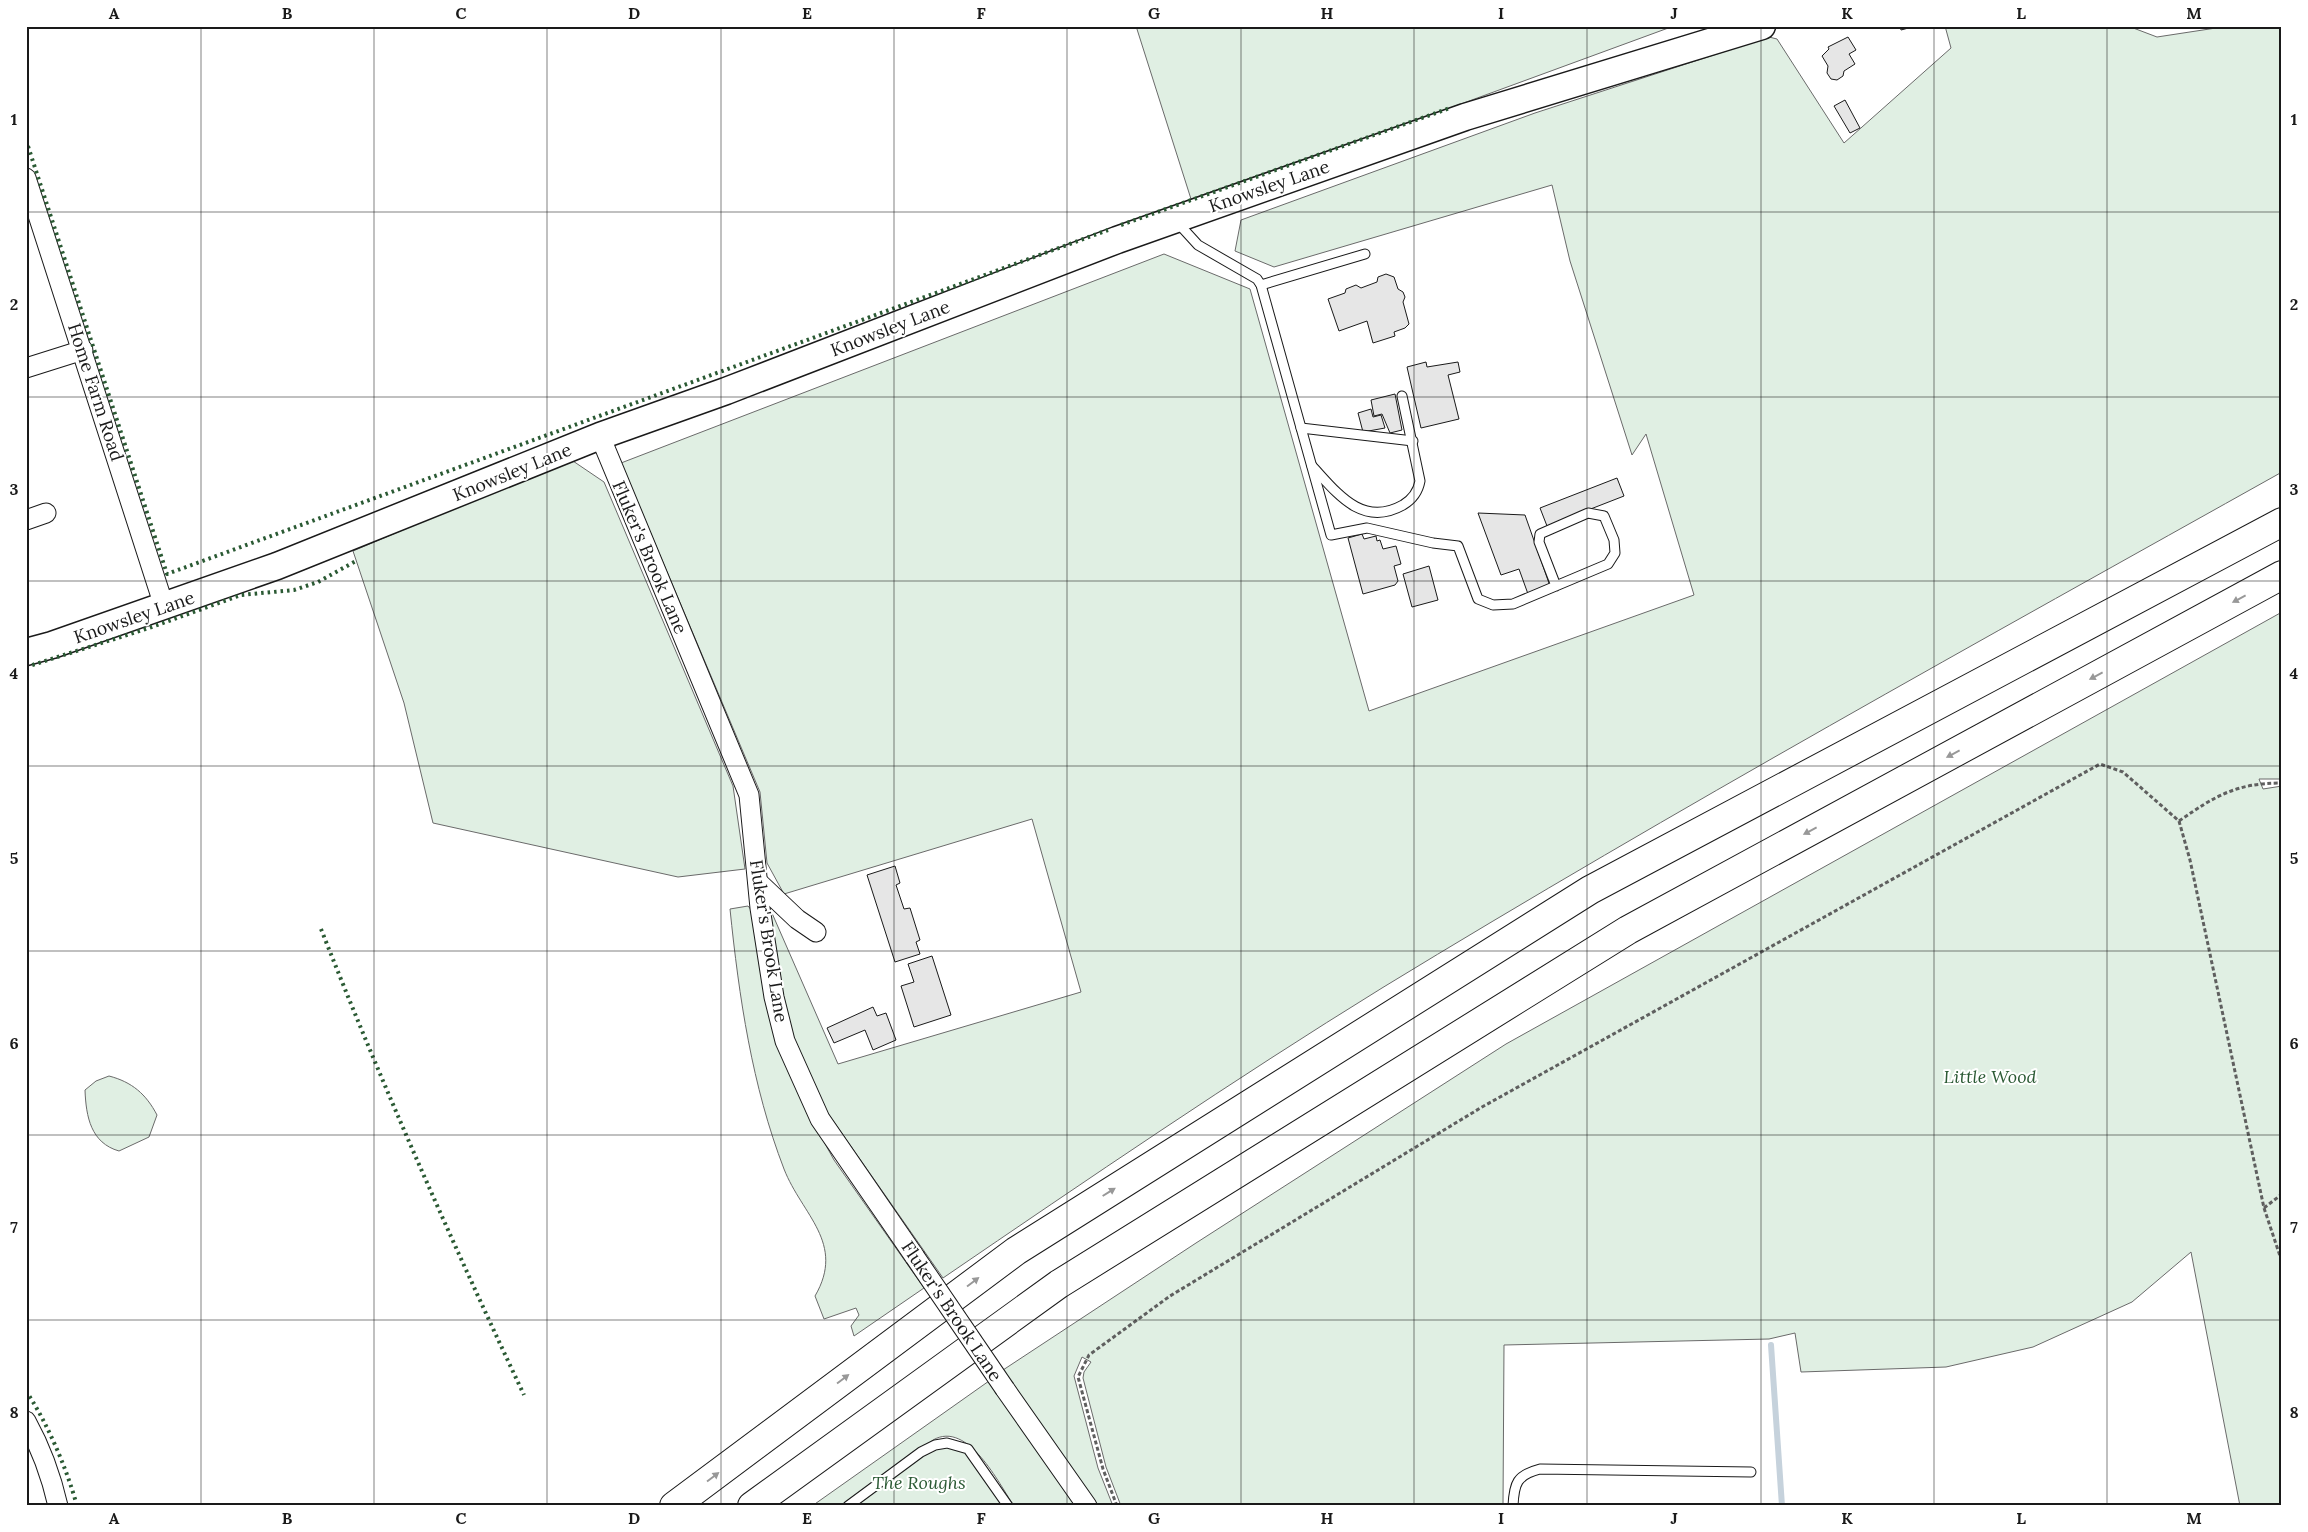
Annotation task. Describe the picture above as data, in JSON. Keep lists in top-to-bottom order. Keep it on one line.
{"streets":{"main road":["Knowsley Lane"],"street":["Home Farm Road","Fluker's Brook Lane"]},"crossings":[["Knowsley Lane","Home Farm Road"],["Knowsley Lane","Fluker's Brook Lane"]],"parks":["Little Wood","The Roughs"],"grid":{"columns":["A","B","C","D","E","F","G","H","I","J","K","L","M"],"rows":["1","2","3","4","5","6","7","8"]}}
